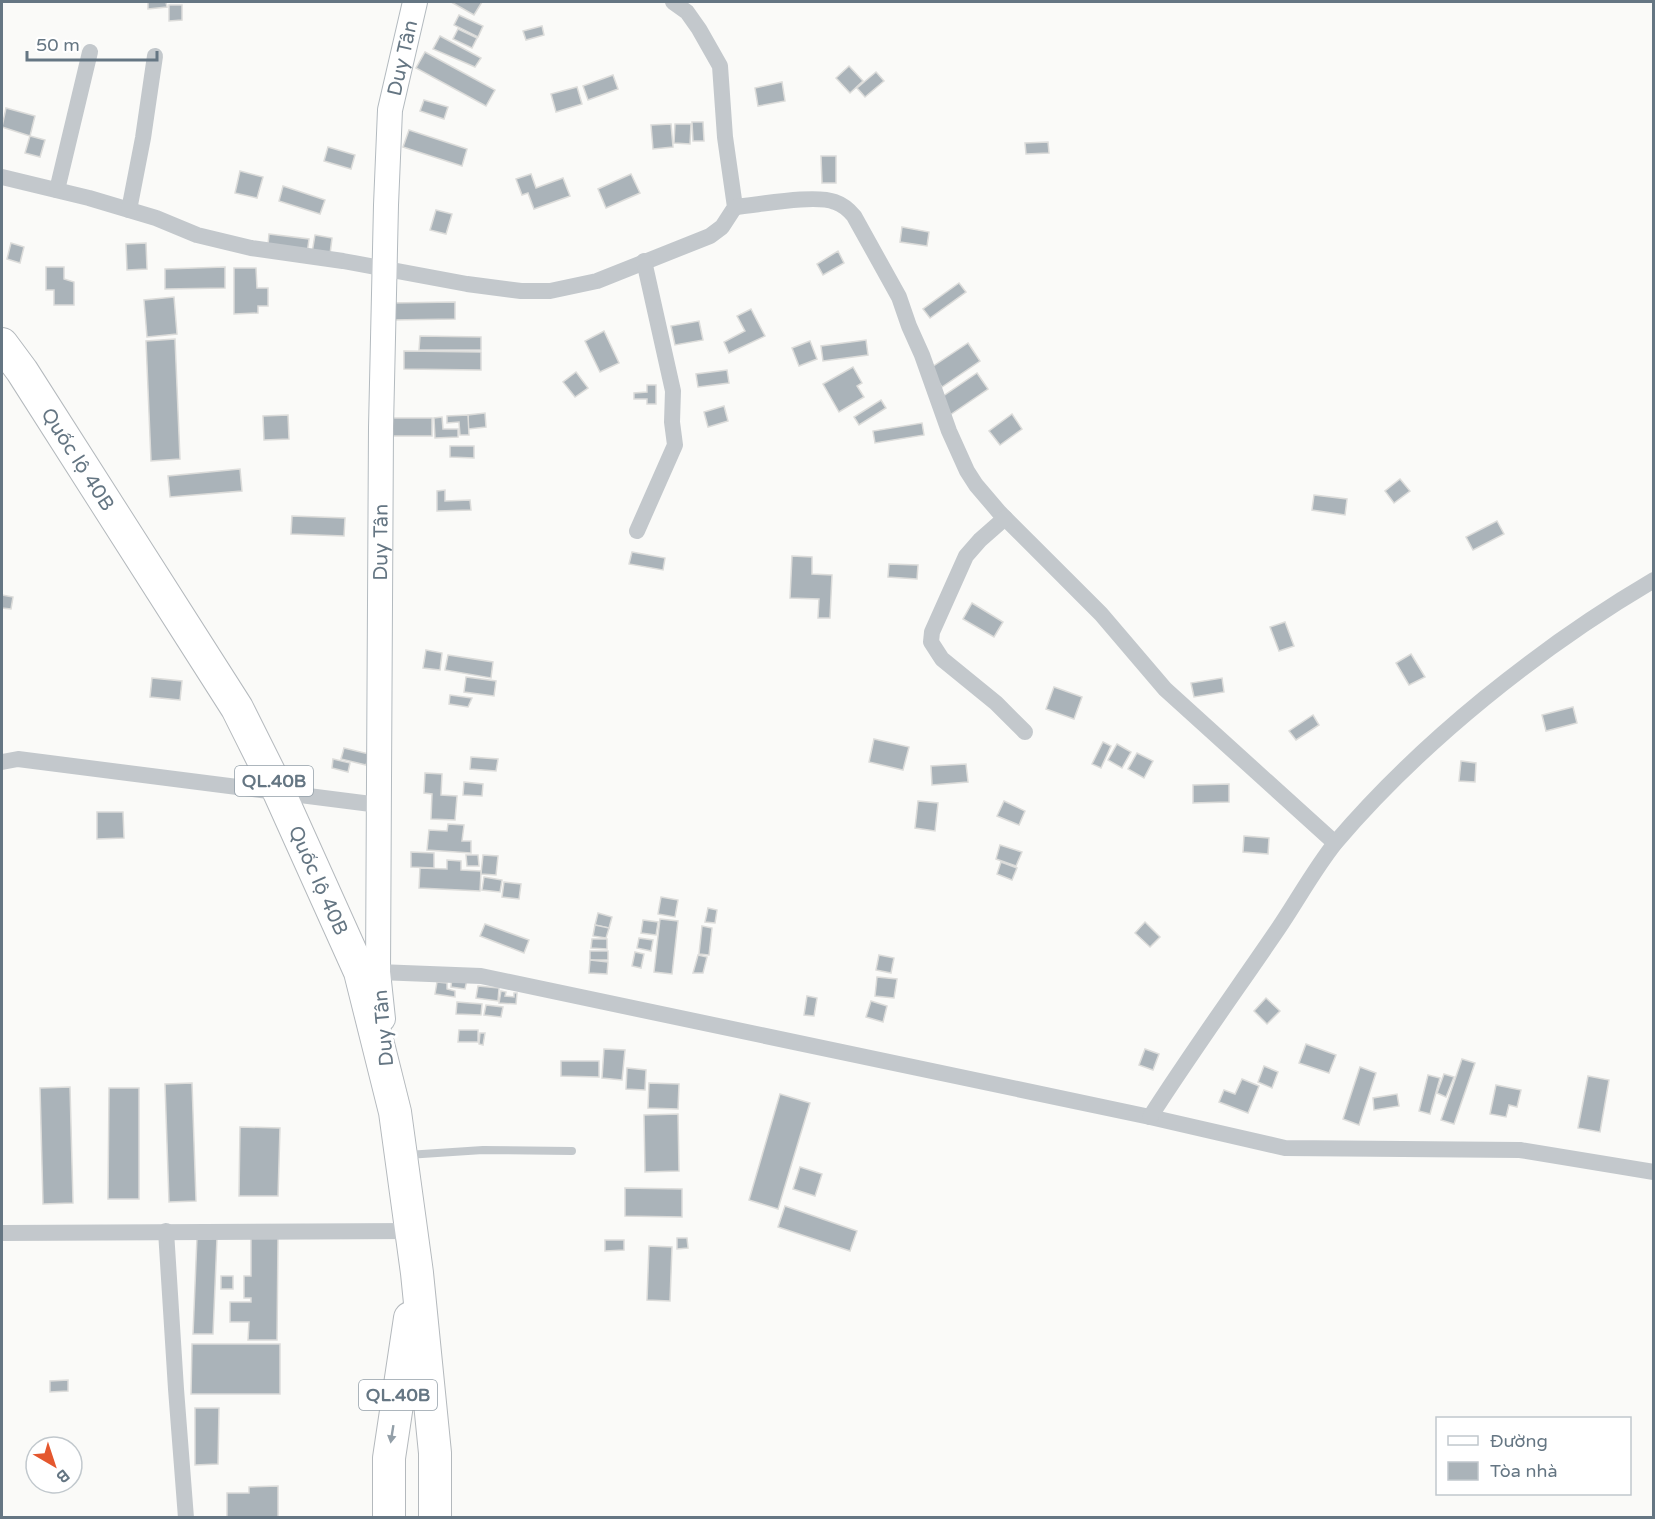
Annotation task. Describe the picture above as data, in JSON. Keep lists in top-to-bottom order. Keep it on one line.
{"streets":{"highway":["Quốc lộ 40B","QL.40B"],"street":["Duy Tân"]},"crossings":[["Duy Tân","Quốc lộ 40B"]],"legend":["Đường","Tòa nhà"],"scale_bar":"50 m","north":"bottom right"}
